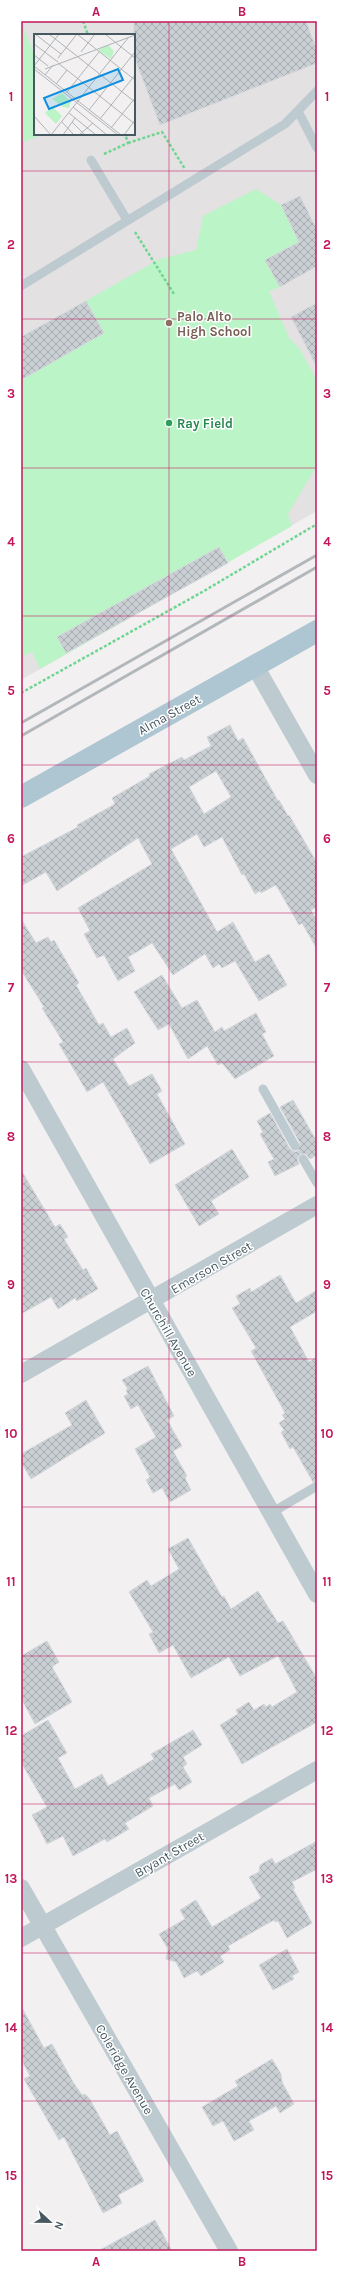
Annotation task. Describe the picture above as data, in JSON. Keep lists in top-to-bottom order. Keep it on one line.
{"streets":{"main road":["Alma Street"],"street":["Emerson Street","Churchill Avenue","Bryant Street","Coleridge Avenue"]},"crossings":[["Emerson Street","Churchill Avenue"],["Bryant Street","Coleridge Avenue"]],"places":["Palo Alto High School","Ray Field"],"north":"right","grid":{"columns":["A","B"],"rows":["1","2","3","4","5","6","7","8","9","10","11","12","13","14","15"]}}
